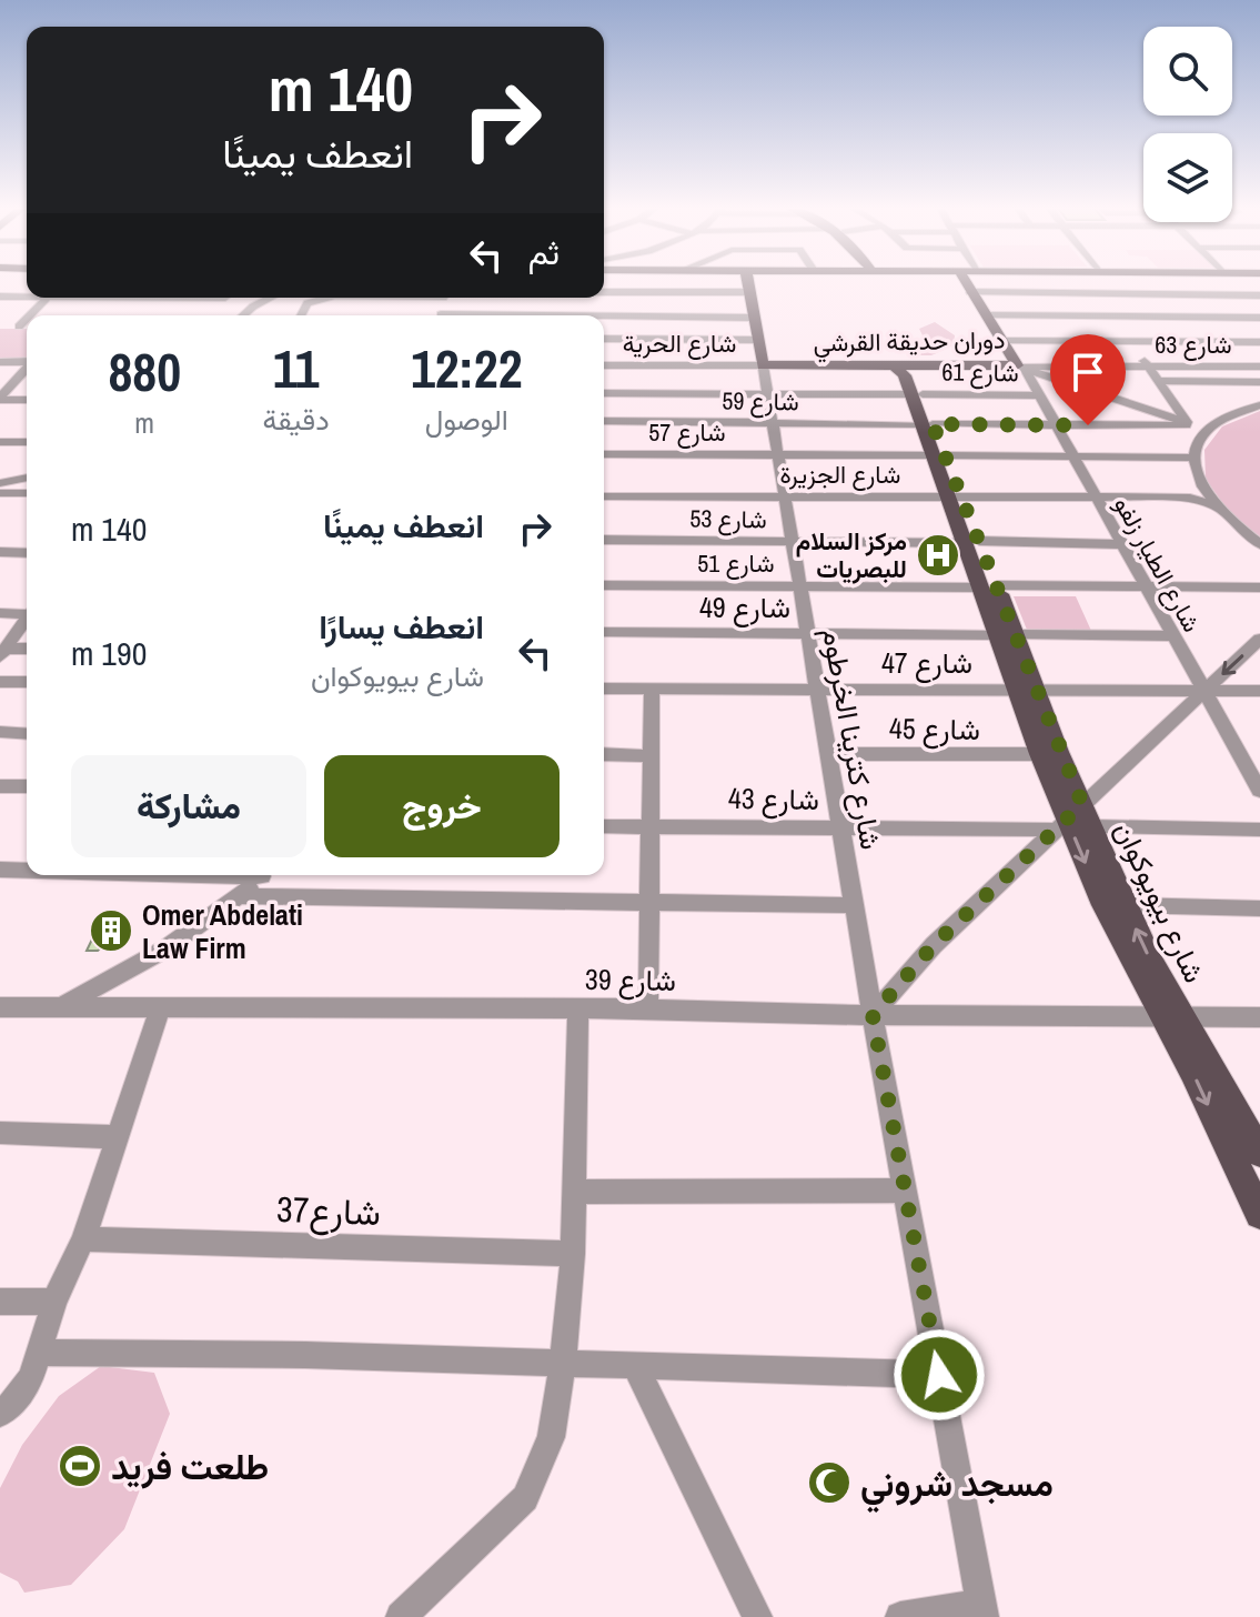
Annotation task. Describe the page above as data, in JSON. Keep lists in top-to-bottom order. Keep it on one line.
{"streets":{"main road":["دوران حديقة القرشي","شارع بيويوكوان"],"street":["شارع الحرية","شارع 63","شارع 61","شارع 59","شارع 57","شارع الجزيرة","شارع 53","شارع 51","شارع الطيار زلفو","شارع 49","شارع 47","شارع 45","شارع كترينا الخرطوم","شارع 43","شارع 39","شارع37"]},"crossings":[["دوران حديقة القرشي","شارع الحرية"],["دوران حديقة القرشي","شارع 63"],["دوران حديقة القرشي","شارع الطيار زلفو"],["دوران حديقة القرشي","شارع كترينا الخرطوم"],["دوران حديقة القرشي","شارع بيويوكوان"],["شارع الحرية","شارع كترينا الخرطوم"],["شارع 63","شارع الطيار زلفو"],["شارع 61","شارع الطيار زلفو"],["شارع 61","شارع كترينا الخرطوم"],["شارع 61","شارع بيويوكوان"],["شارع 59","شارع الطيار زلفو"],["شارع 59","شارع كترينا الخرطوم"],["شارع 59","شارع بيويوكوان"],["شارع 57","شارع كترينا الخرطوم"],["شارع 57","شارع بيويوكوان"],["شارع الجزيرة","شارع الطيار زلفو"],["شارع الجزيرة","شارع كترينا الخرطوم"],["شارع الجزيرة","شارع بيويوكوان"],["شارع 53","شارع الطيار زلفو"],["شارع 53","شارع كترينا الخرطوم"],["شارع 53","شارع بيويوكوان"],["شارع 51","شارع الطيار زلفو"],["شارع 51","شارع كترينا الخرطوم"],["شارع 51","شارع بيويوكوان"],["شارع الطيار زلفو","شارع 49"],["شارع الطيار زلفو","شارع 47"],["شارع 49","شارع كترينا الخرطوم"],["شارع 49","شارع بيويوكوان"],["شارع 47","شارع كترينا الخرطوم"],["شارع 47","شارع بيويوكوان"],["شارع 45","شارع كترينا الخرطوم"],["شارع 45","شارع بيويوكوان"],["شارع كترينا الخرطوم","شارع 43"],["شارع كترينا الخرطوم","شارع 39"],["شارع 43","شارع بيويوكوان"],["شارع بيويوكوان","شارع 39"]],"places":{"hospital":["مركز السلام للبصريات"],"building":["Omer Abdelati Law Firm"],"sports":["طلعت فريد"],"mosque":["مسجد شروني"]},"page":{"turn":["140 m","انعطف يمينًا"],"then":"ثم","eta":["12:22","الوصول","11","دقيقة","880","m"],"list":[{"name":"انعطف يمينًا","value":"140 m"},{"name":"انعطف يسارًا","note":"شارع بيويوكوان","value":"190 m"}],"buttons":["خروج","مشاركة"]}}
